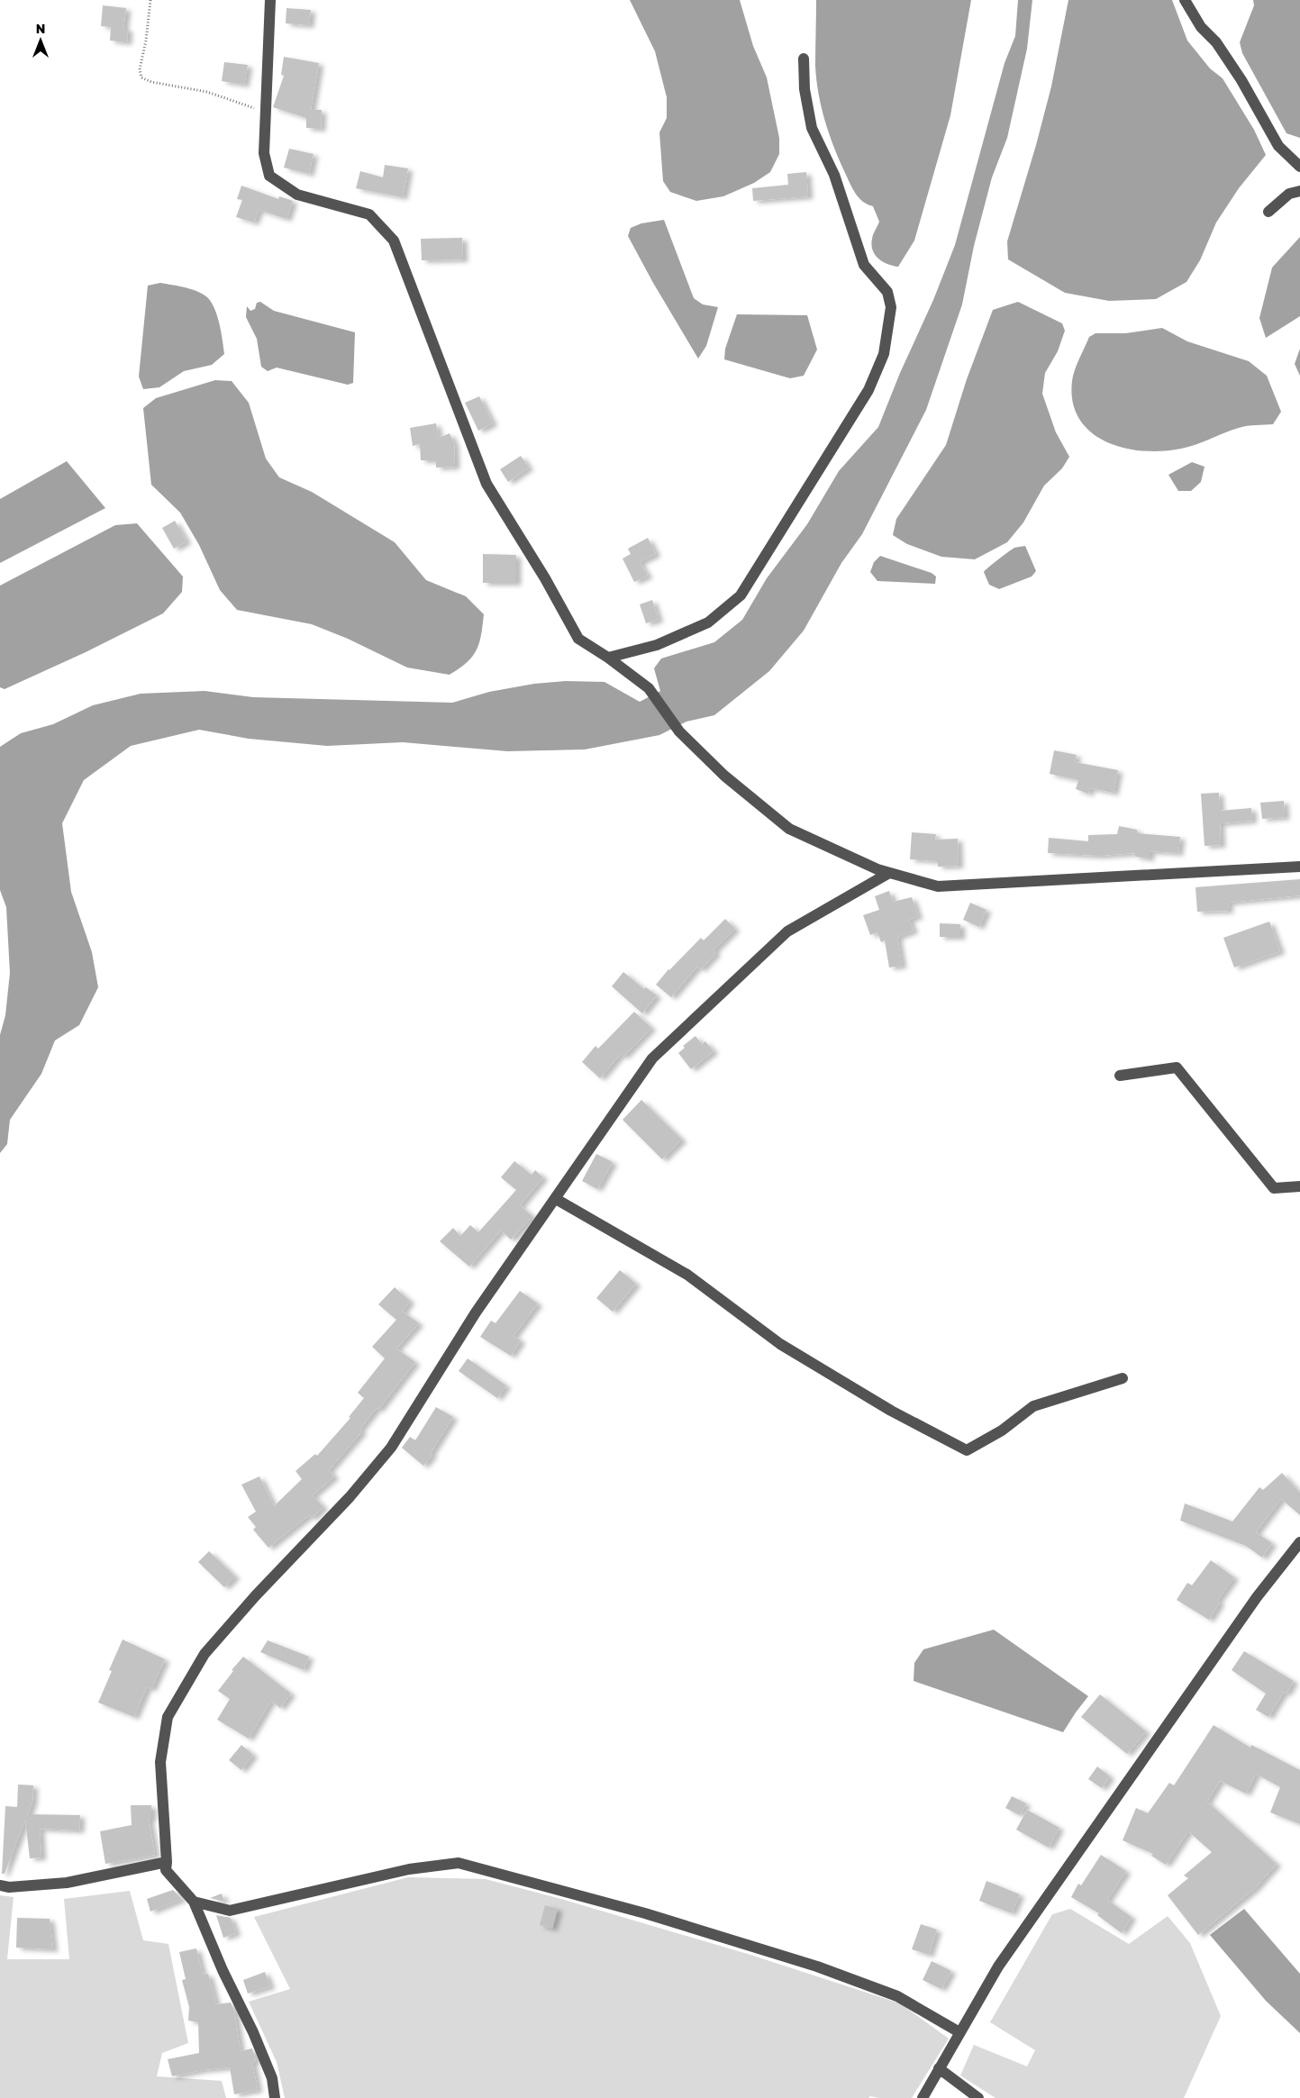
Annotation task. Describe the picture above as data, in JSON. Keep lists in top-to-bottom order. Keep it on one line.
{"north":"top"}
